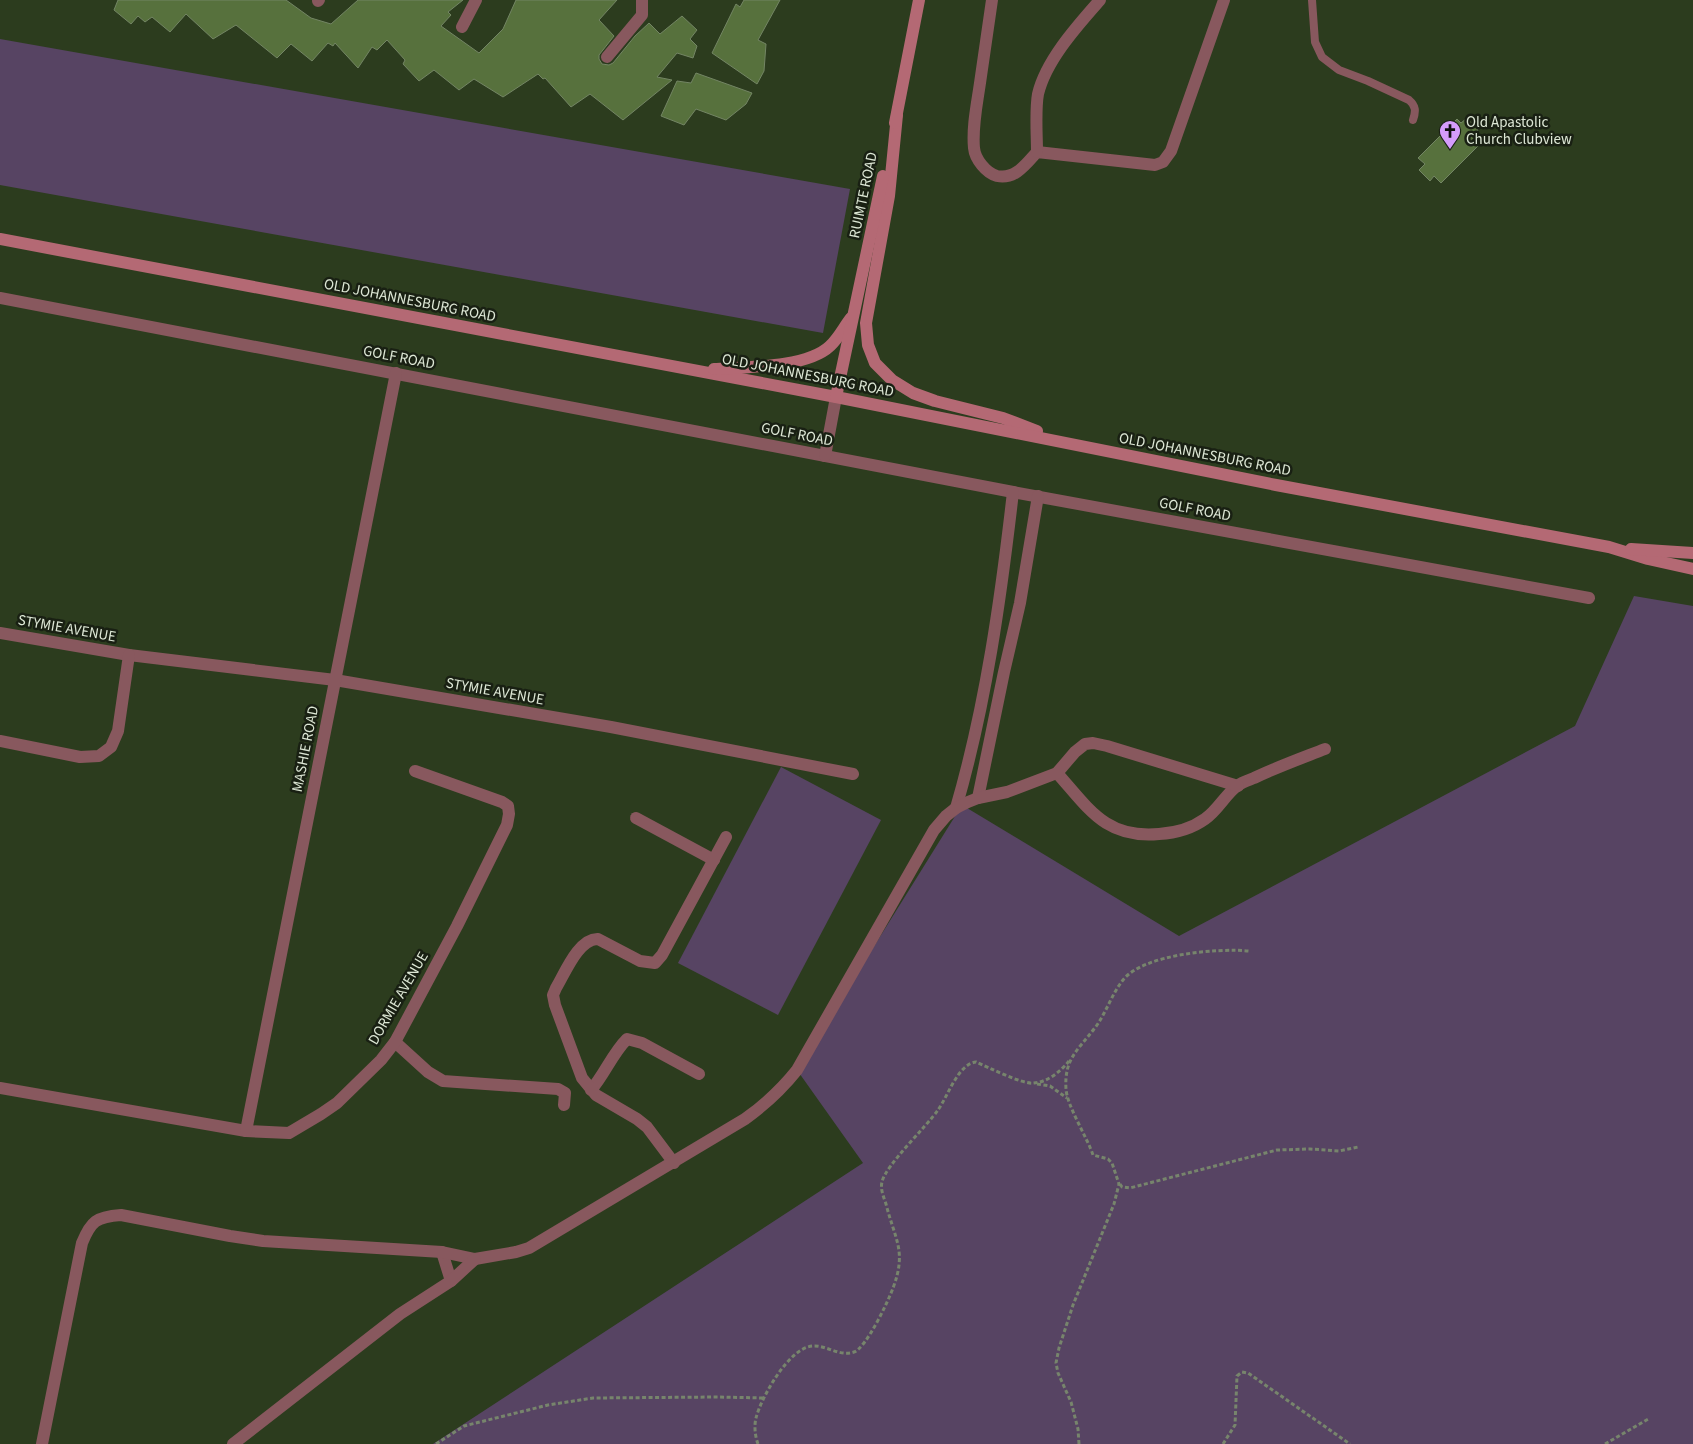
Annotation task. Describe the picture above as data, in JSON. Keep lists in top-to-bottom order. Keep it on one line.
{"streets":{"main road":["RUIMTE ROAD","OLD JOHANNESBURG ROAD"],"street":["GOLF ROAD","STYMIE AVENUE","MASHIE ROAD","DORMIE AVENUE"]},"crossings":[["RUIMTE ROAD","OLD JOHANNESBURG ROAD"],["GOLF ROAD","MASHIE ROAD"],["STYMIE AVENUE","MASHIE ROAD"],["MASHIE ROAD","DORMIE AVENUE"]],"places":{"church":["Old Apastolic Church Clubview"]}}
